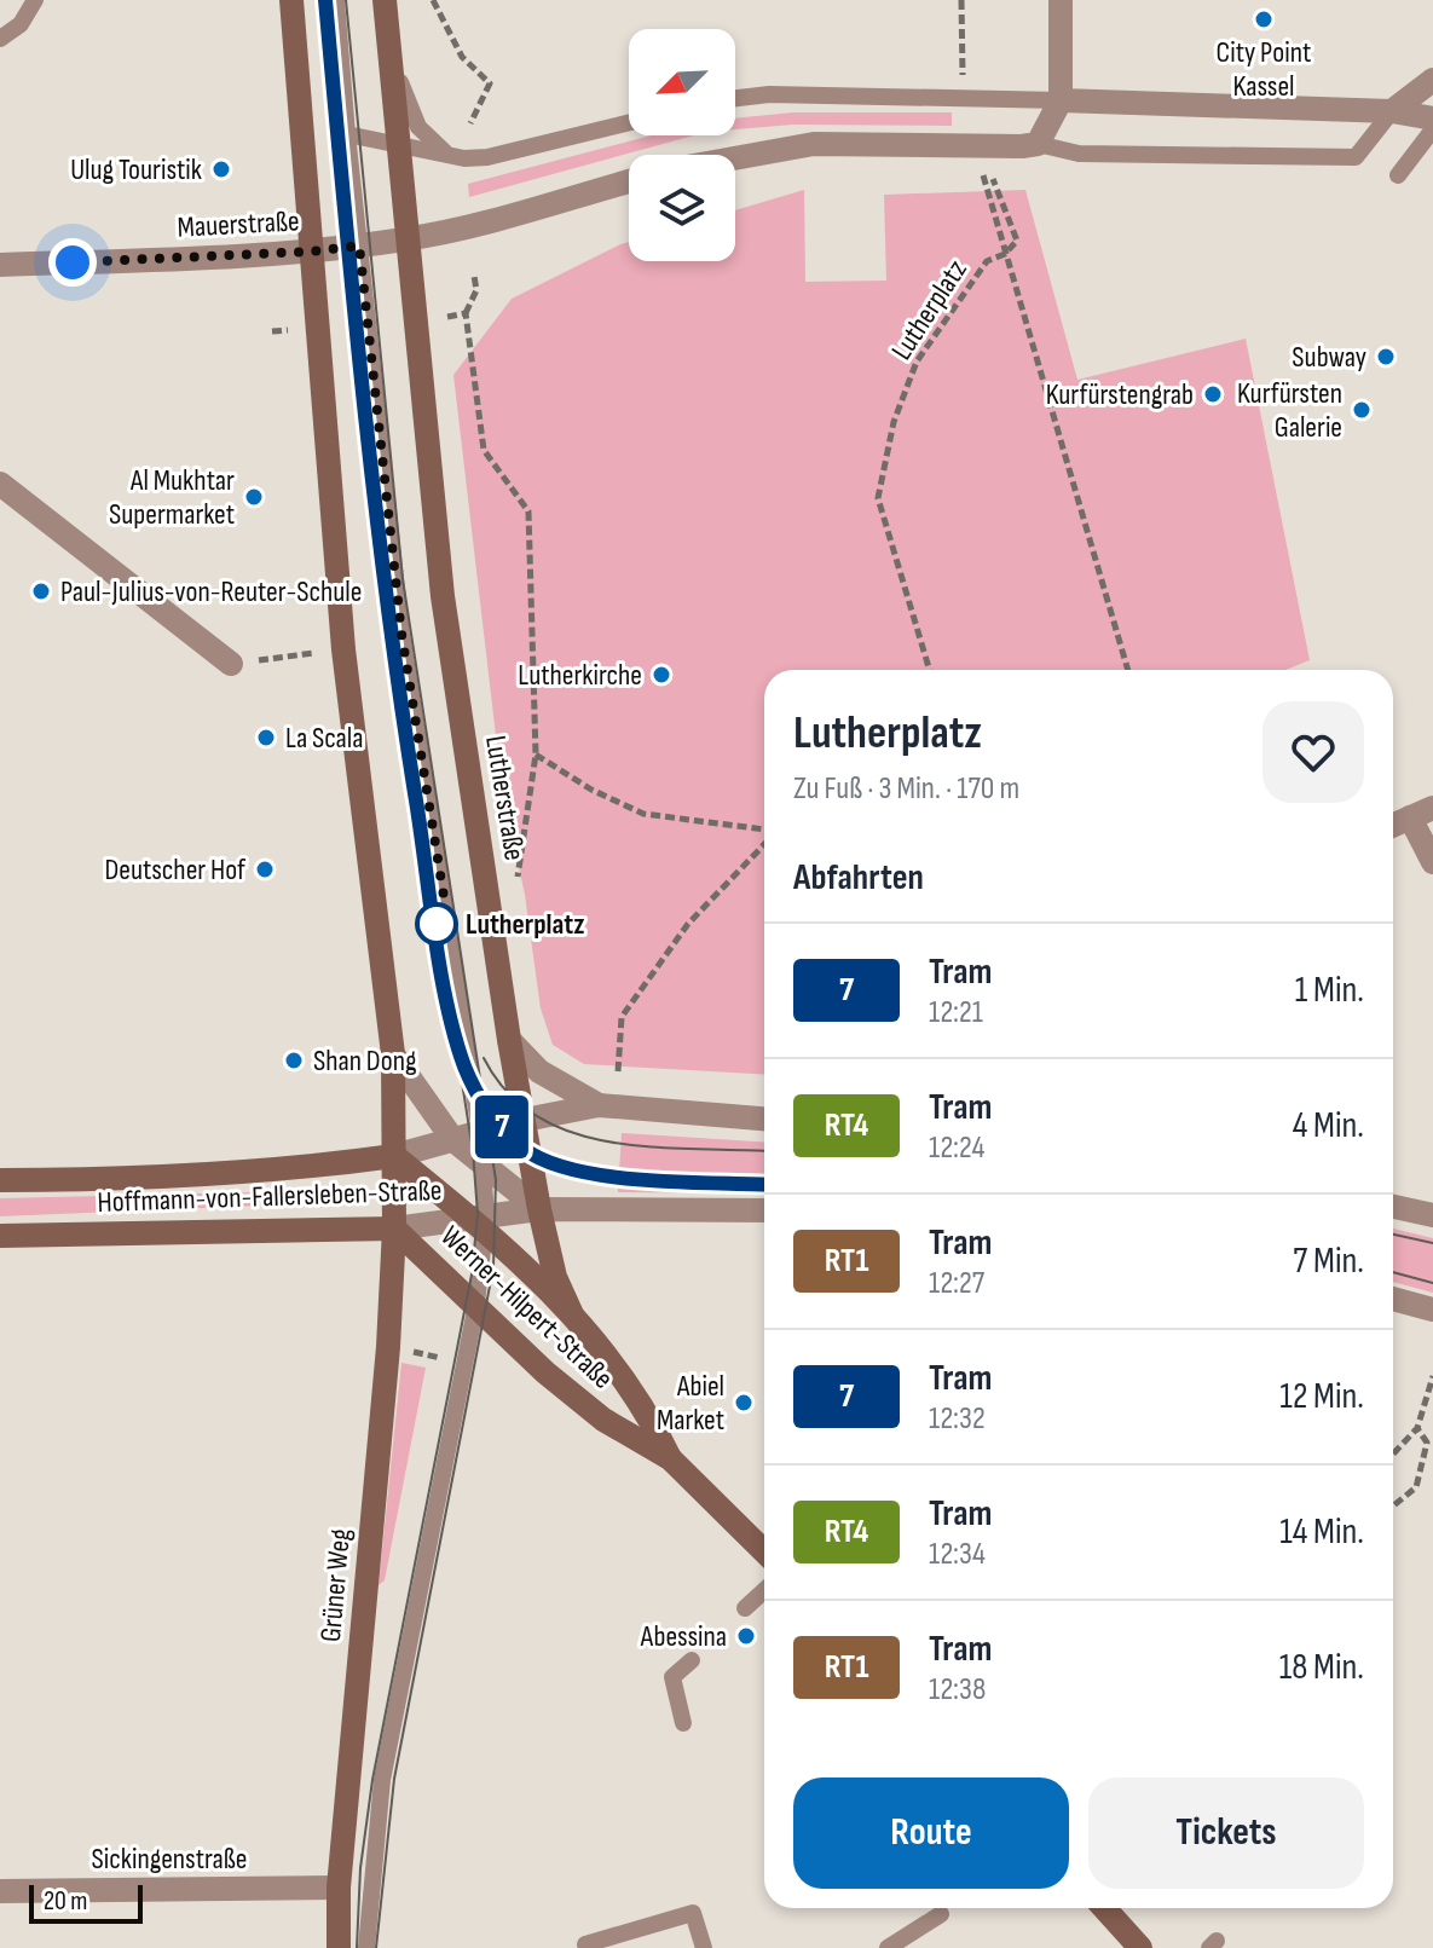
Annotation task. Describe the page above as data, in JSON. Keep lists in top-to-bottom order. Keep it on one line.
{"streets":{"main road":["Lutherstraße","Hoffmann-von-Fallersleben-Straße","Werner-Hilpert-Straße","Grüner Weg"],"street":["Mauerstraße","Sickingenstraße"],"path":["Lutherplatz"]},"crossings":[["Mauerstraße","Lutherstraße"],["Lutherstraße","Hoffmann-von-Fallersleben-Straße"],["Lutherstraße","Werner-Hilpert-Straße"],["Hoffmann-von-Fallersleben-Straße","Werner-Hilpert-Straße"],["Hoffmann-von-Fallersleben-Straße","Grüner Weg"],["Werner-Hilpert-Straße","Grüner Weg"],["Grüner Weg","Sickingenstraße"]],"places":["City Point Kassel","Ulug Touristik","Subway","Kurfürstengrab","Kurfürsten Galerie","Al Mukhtar Supermarket","Paul-Julius-von-Reuter-Schule","Lutherkirche","La Scala","Deutscher Hof","Lutherplatz","Shan Dong","Abiel Market","Abessina"],"lines":["tram line 7"],"scale_bar":"20 m","north":"bottom left","page":{"on_map":"7","heading":[["Lutherplatz","Zu Fuß · 3 Min. · 170 m"],"Abfahrten"],"list":[{"mark":"7","name":"Tram","note":"12:21","value":"1 Min."},{"mark":"RT4","name":"Tram","note":"12:24","value":"4 Min."},{"mark":"RT1","name":"Tram","note":"12:27","value":"7 Min."},{"mark":"7","name":"Tram","note":"12:32","value":"12 Min."},{"mark":"RT4","name":"Tram","note":"12:34","value":"14 Min."},{"mark":"RT1","name":"Tram","note":"12:38","value":"18 Min."}],"buttons":["Route","Tickets"],"scale":"20 m"}}
